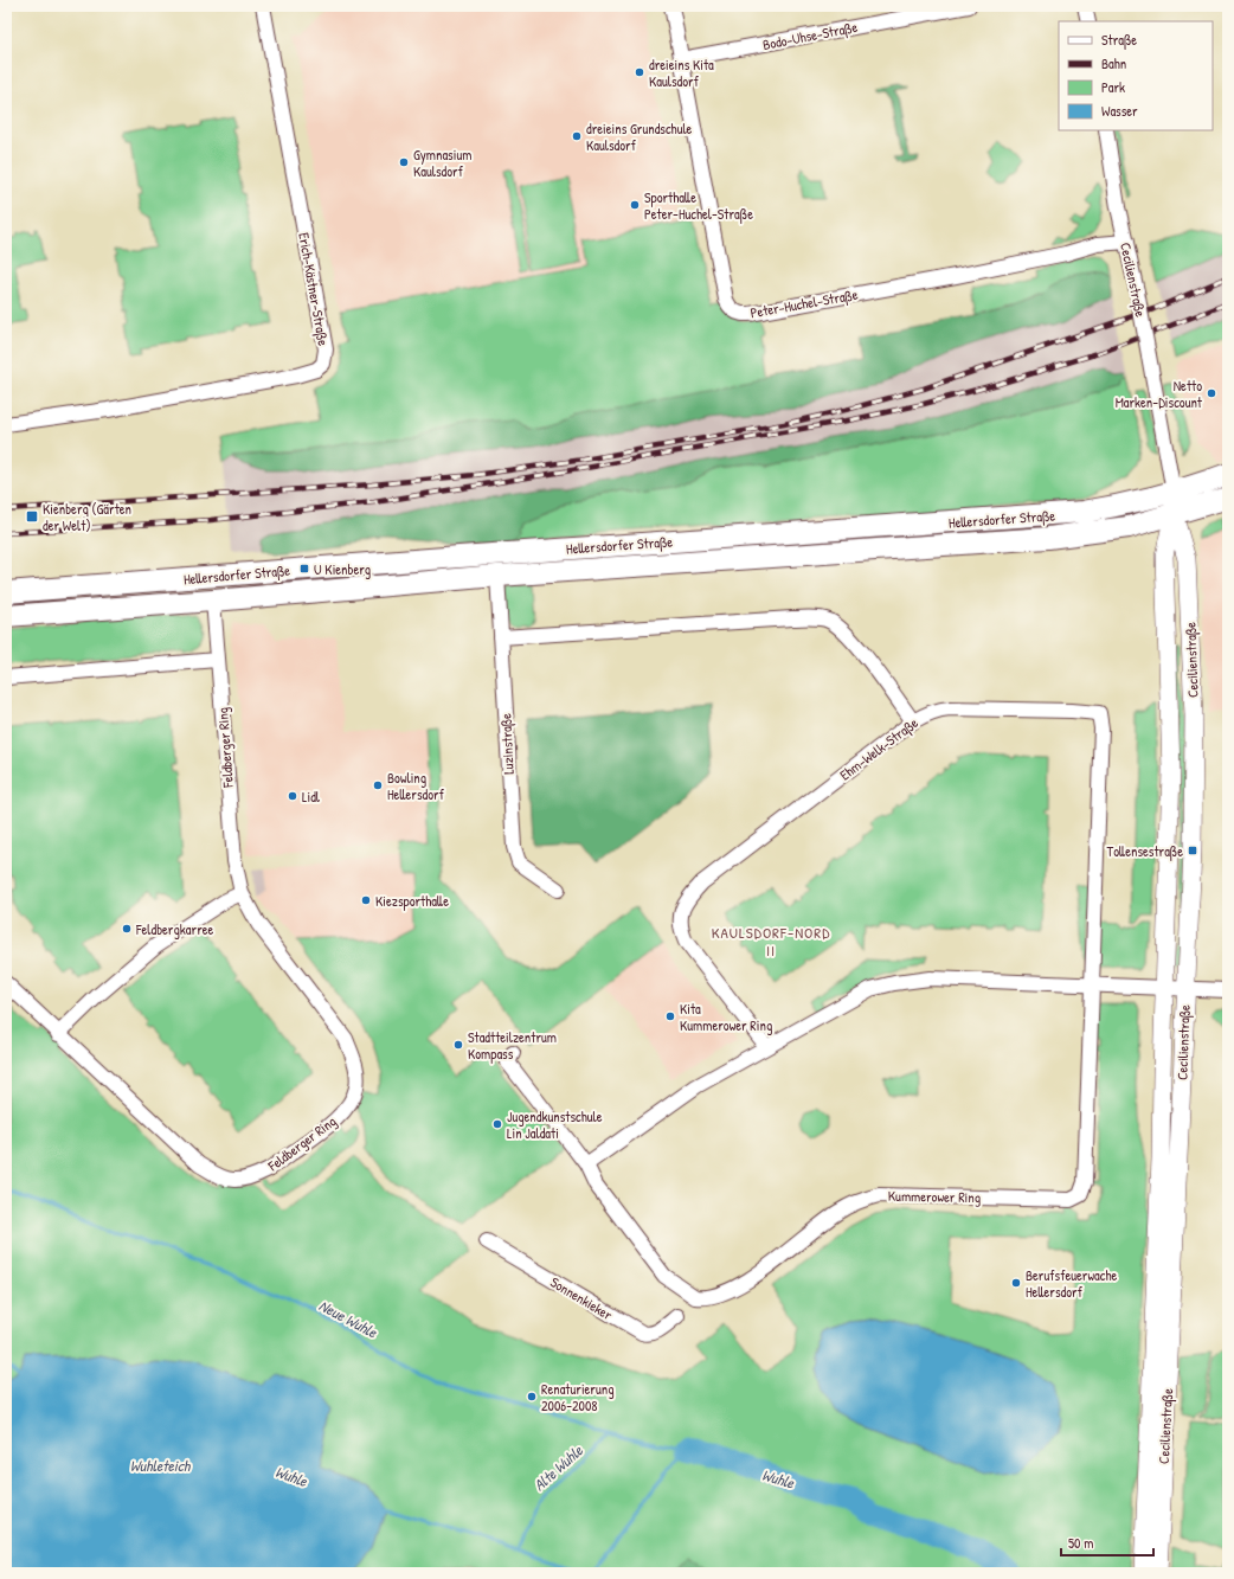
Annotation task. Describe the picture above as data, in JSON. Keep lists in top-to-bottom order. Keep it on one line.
{"streets":{"main road":["Hellersdorfer Straße"],"street":["Bodo-Uhse-Straße","Cecilienstraße","Erich-Kästner-Straße","Peter-Huchel-Straße","Luzinstraße","Feldberger Ring","Ehm-Welk-Straße","Kummerower Ring","Sonnenkieker"]},"crossings":[["Bodo-Uhse-Straße","Peter-Huchel-Straße"],["Cecilienstraße","Peter-Huchel-Straße"],["Cecilienstraße","Hellersdorfer Straße"],["Hellersdorfer Straße","Luzinstraße"],["Hellersdorfer Straße","Feldberger Ring"],["Ehm-Welk-Straße","Kummerower Ring"]],"districts":["KAULSDORF-NORD II"],"water":["Neue Wuhle","Wuhleteich","Alte Wuhle","Wuhle"],"places":{"other":["dreieins Kita Kaulsdorf","dreieins Grundschule Kaulsdorf","Gymnasium Kaulsdorf","Sporthalle Peter-Huchel-Straße","Netto Marken-Discount","Bowling Hellersdorf","Lidl","Kiezsporthalle","Feldbergkarree","Kita Kummerower Ring","Stadtteilzentrum Kompass","Jugendkunstschule Lin Jaldati","Berufsfeuerwache Hellersdorf","Renaturierung 2006-2008"],"transit":["Kienberg (Gärten der Welt)","U Kienberg","Tollensestraße"]},"legend":["Straße","Bahn","Park","Wasser"],"scale_bar":"50 m"}
